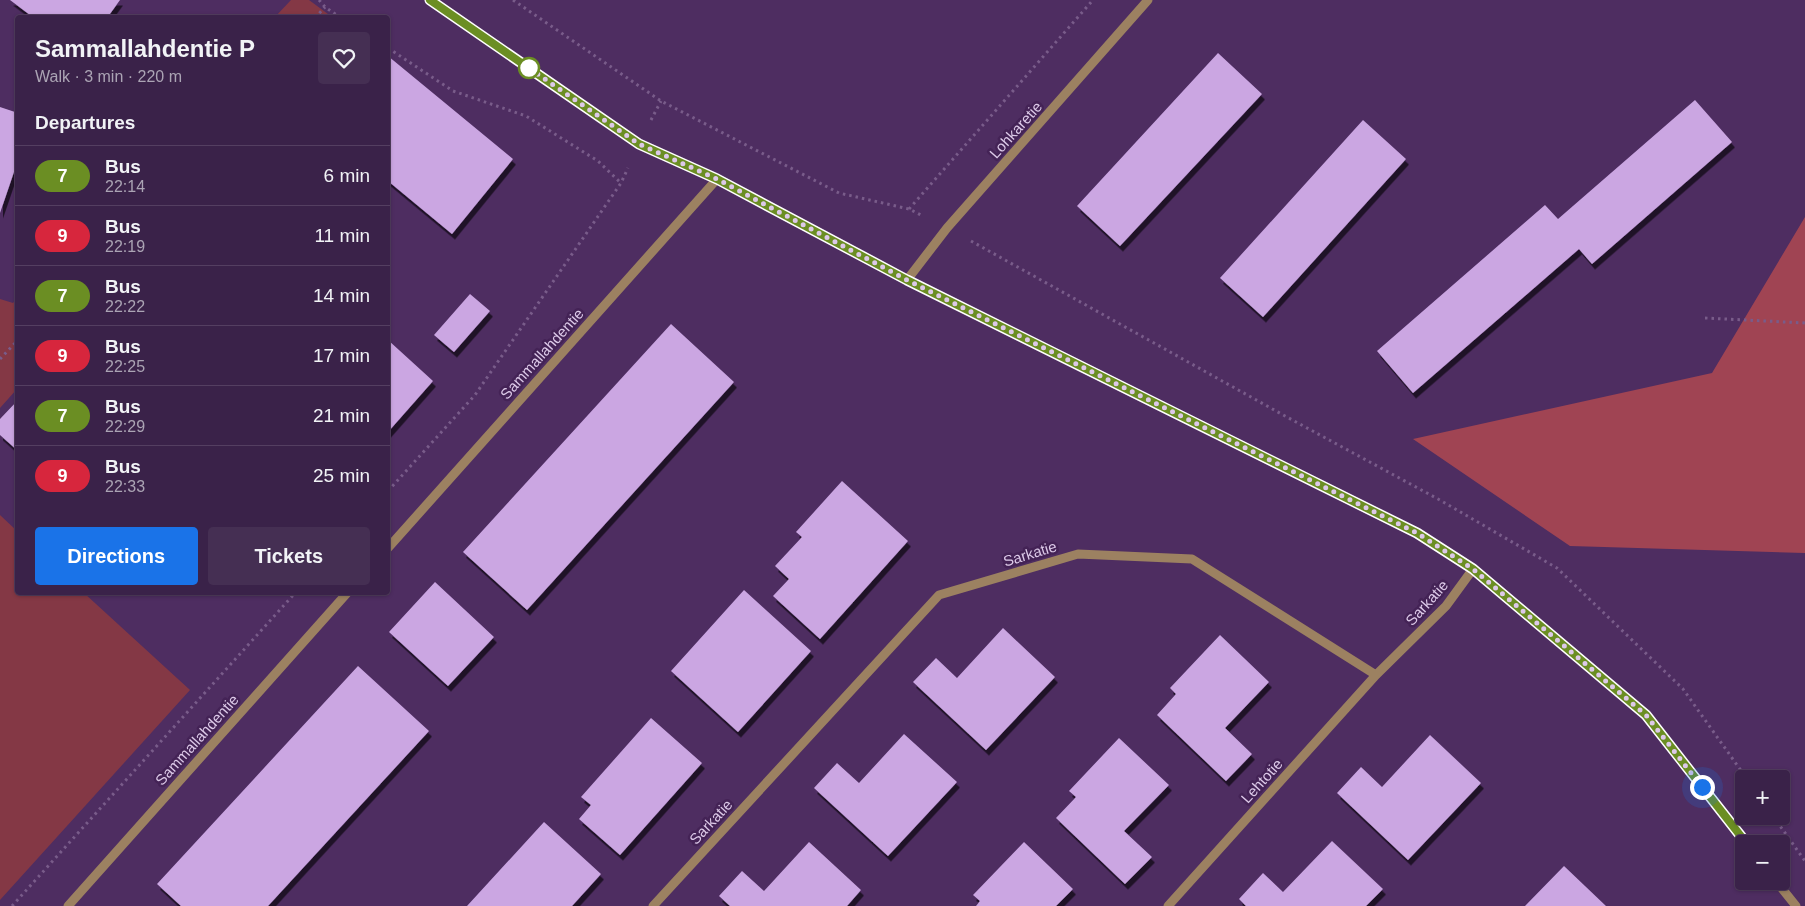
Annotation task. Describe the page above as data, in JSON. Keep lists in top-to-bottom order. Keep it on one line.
{"streets":{"street":["Lohkaretie","Sammallahdentie","Sarkatie","Lehtotie"]},"crossings":[["Sarkatie","Lehtotie"]],"lines":["bus line 7"],"page":{"heading":[["Sammallahdentie P","Walk · 3 min · 220 m"],"Departures"],"list":[{"mark":"7","name":"Bus","note":"22:14","value":"6 min"},{"mark":"9","name":"Bus","note":"22:19","value":"11 min"},{"mark":"7","name":"Bus","note":"22:22","value":"14 min"},{"mark":"9","name":"Bus","note":"22:25","value":"17 min"},{"mark":"7","name":"Bus","note":"22:29","value":"21 min"},{"mark":"9","name":"Bus","note":"22:33","value":"25 min"}],"buttons":["Directions","Tickets"],"map_buttons":["+","−"]}}
